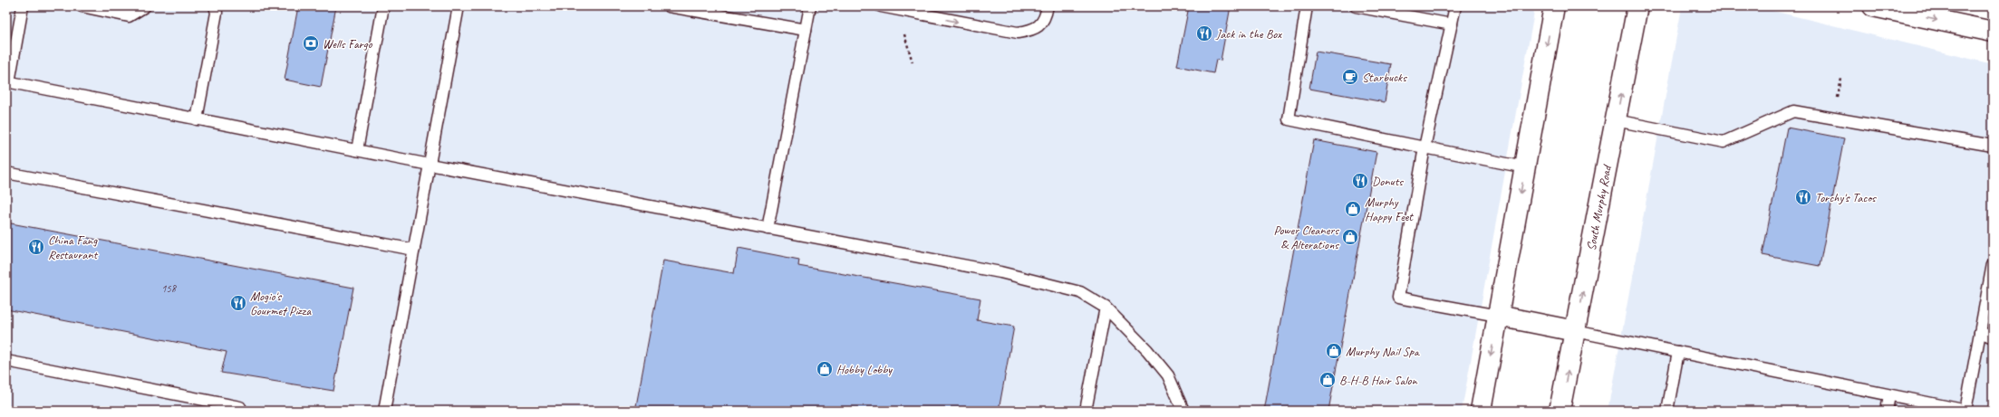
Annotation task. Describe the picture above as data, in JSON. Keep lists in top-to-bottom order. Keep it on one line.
{"streets":{"main road":["South Murphy Road"]},"places":{"restaurant":["Jack in the Box","Donuts","Torchy's Tacos","China Fang Restaurant","Mogio's Gourmet Pizza"],"bank":["Wells Fargo"],"cafe":["Starbucks"],"shop":["Murphy Happy Feet","Power Cleaners & Alterations","Murphy Nail Spa","Hobby Lobby","B-H-B Hair Salon"]},"house_numbers":["158"]}
